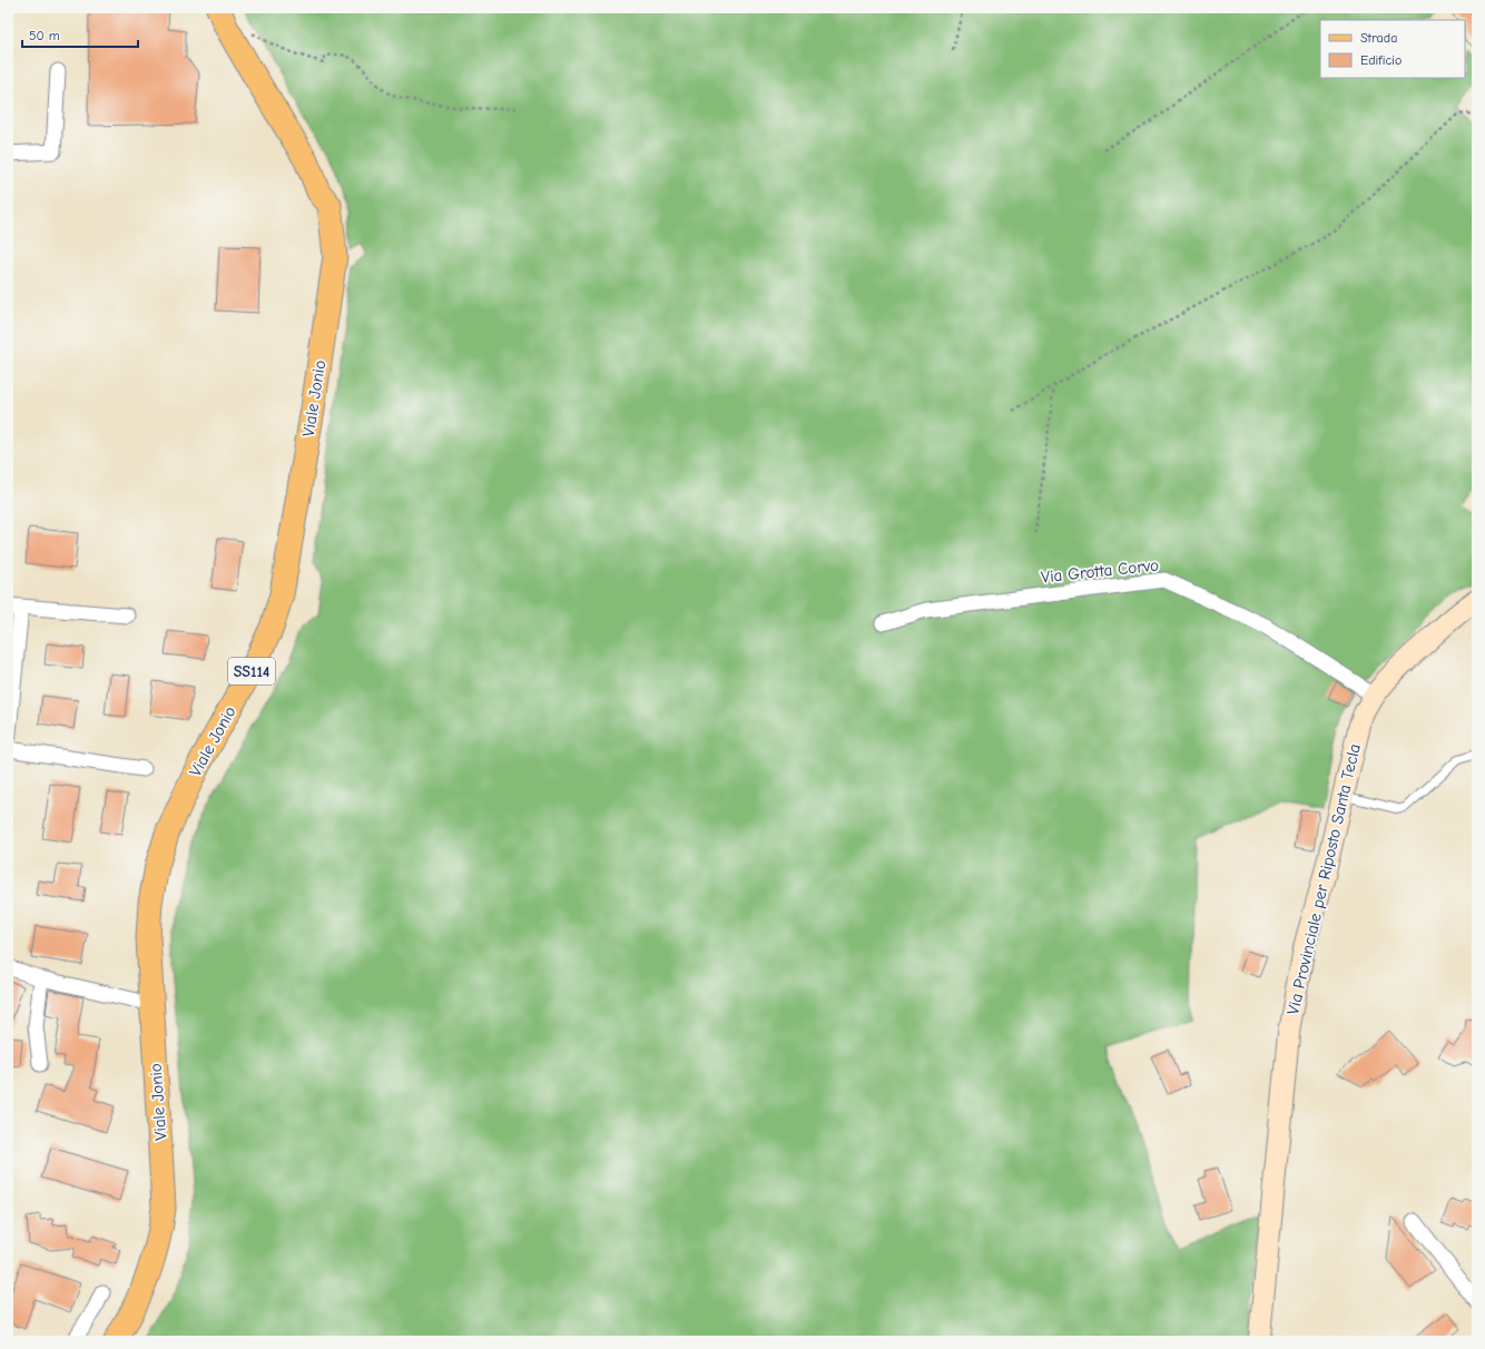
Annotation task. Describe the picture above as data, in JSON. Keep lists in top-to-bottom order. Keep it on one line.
{"streets":{"main road":["Viale Jonio","SS114"],"street":["Via Grotta Corvo","Via Provinciale per Riposto Santa Tecla"]},"crossings":[["Via Grotta Corvo","Via Provinciale per Riposto Santa Tecla"]],"legend":["Strada","Edificio"],"scale_bar":"50 m"}
